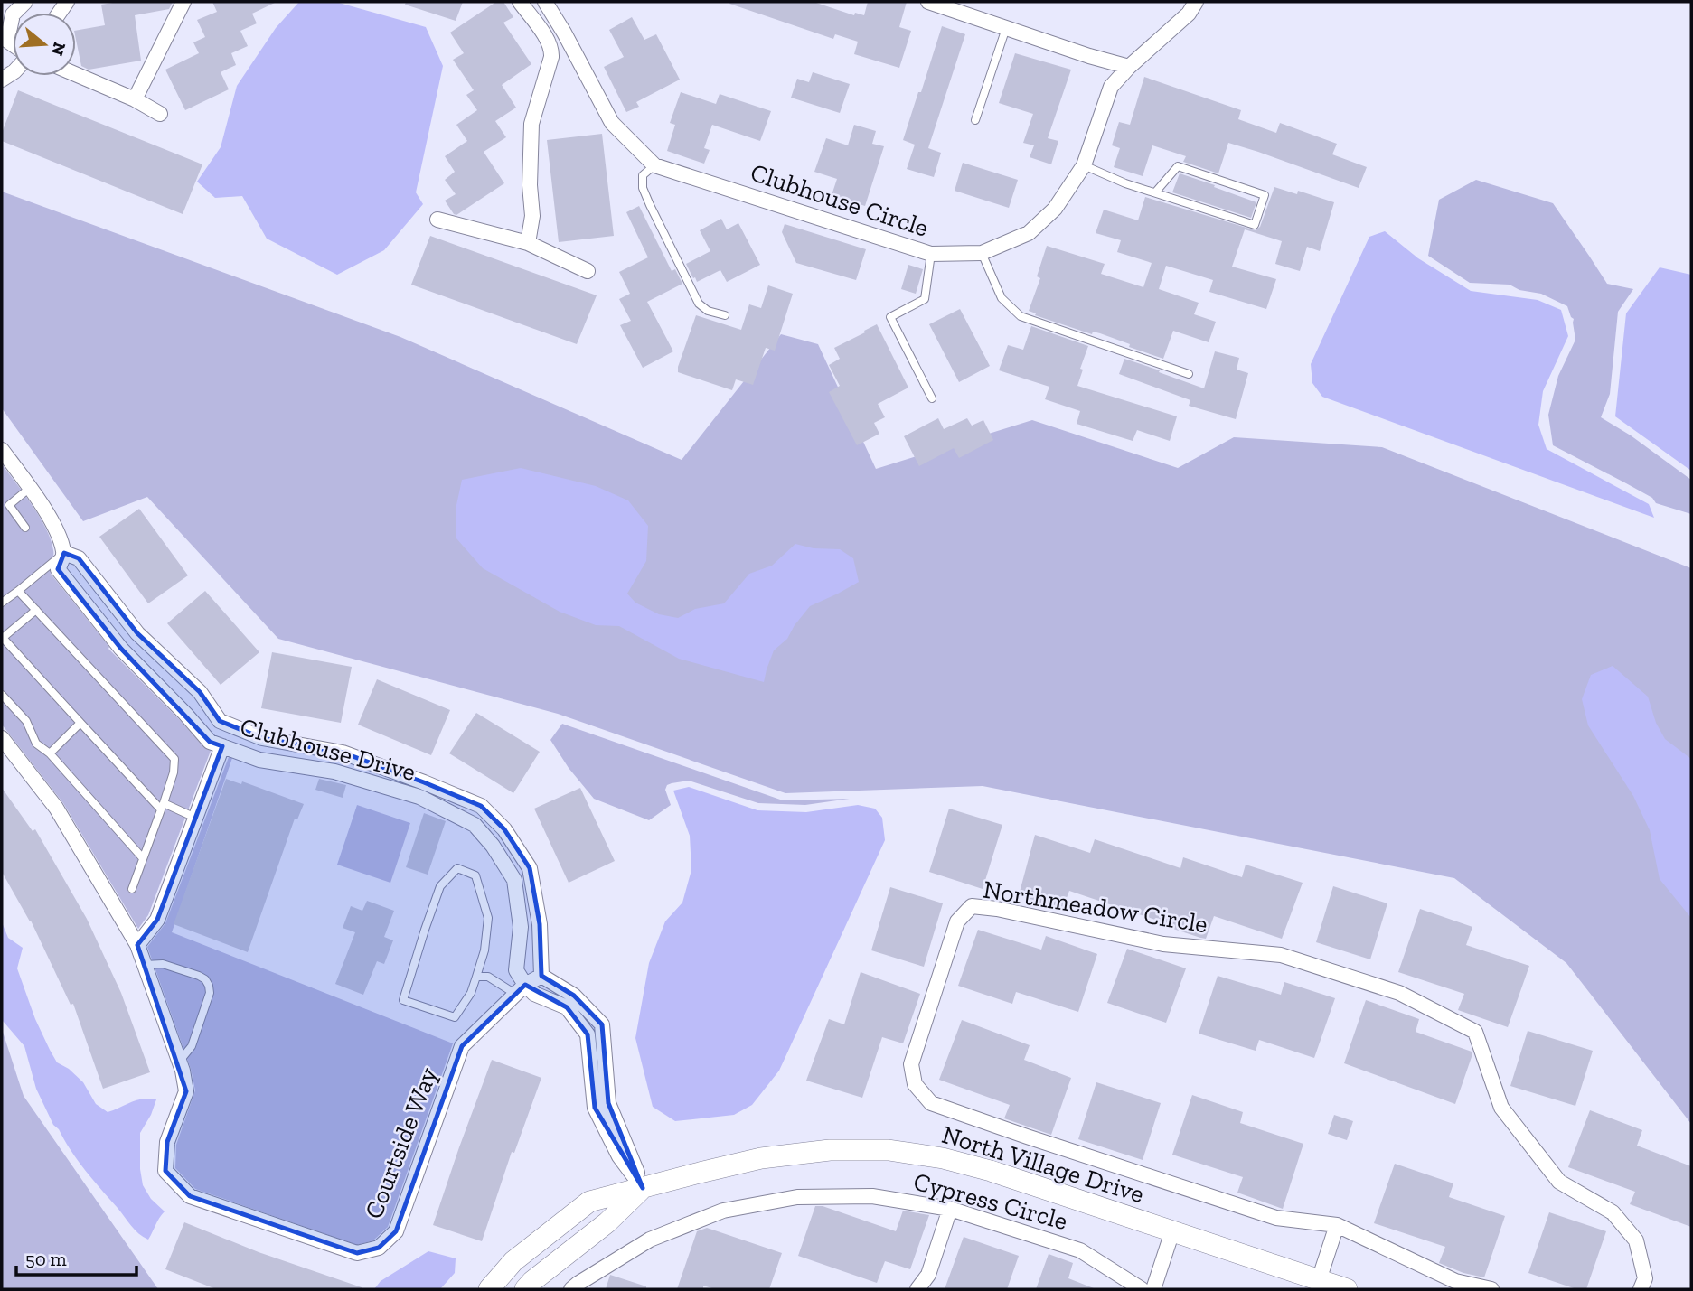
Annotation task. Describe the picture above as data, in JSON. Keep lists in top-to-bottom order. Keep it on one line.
{"streets":{"street":["Clubhouse Circle","Clubhouse Drive","Northmeadow Circle","Courtside Way","North Village Drive","Cypress Circle"]},"crossings":[["Clubhouse Drive","Courtside Way"]],"scale_bar":"50 m","north":"right"}
